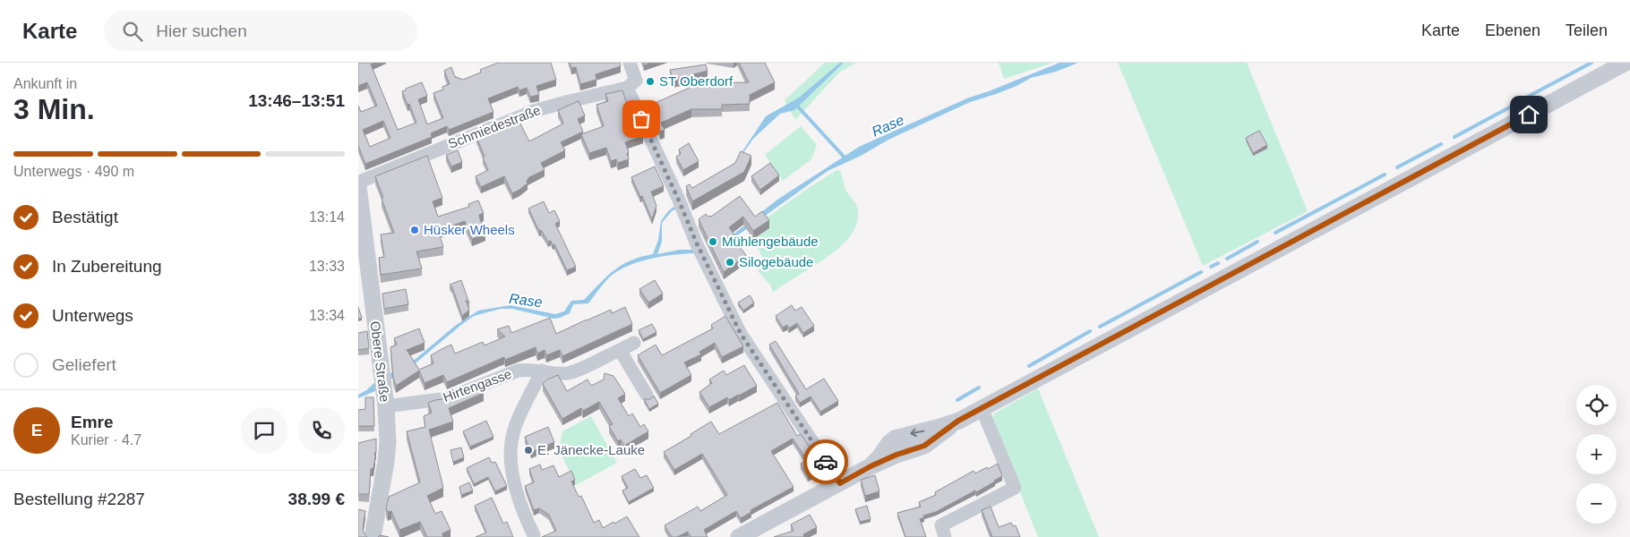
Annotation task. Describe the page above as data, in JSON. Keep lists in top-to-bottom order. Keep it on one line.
{"streets":{"street":["Schmiedestraße","Obere Straße","Hirtengasse"]},"crossings":[["Schmiedestraße","Obere Straße"],["Obere Straße","Hirtengasse"]],"water":["Rase"],"places":["ST Oberdorf","Hüsker Wheels","Mühlengebäude","Silogebäude","E. Jänecke-Lauke"],"page":{"header":"Karte","search":"Hier suchen","nav":["Karte","Ebenen","Teilen"],"heading":["3 Min.","Ankunft in","13:46–13:51"],"panel":["Emre","Kurier · 4.7","Bestellung #2287","38.99 €"],"bar":"Unterwegs · 490 m","list":[["Bestätigt","13:14"],["In Zubereitung","13:33"],["Unterwegs","13:34"],"Geliefert"],"map_buttons":["+","−"],"round":"E"}}
